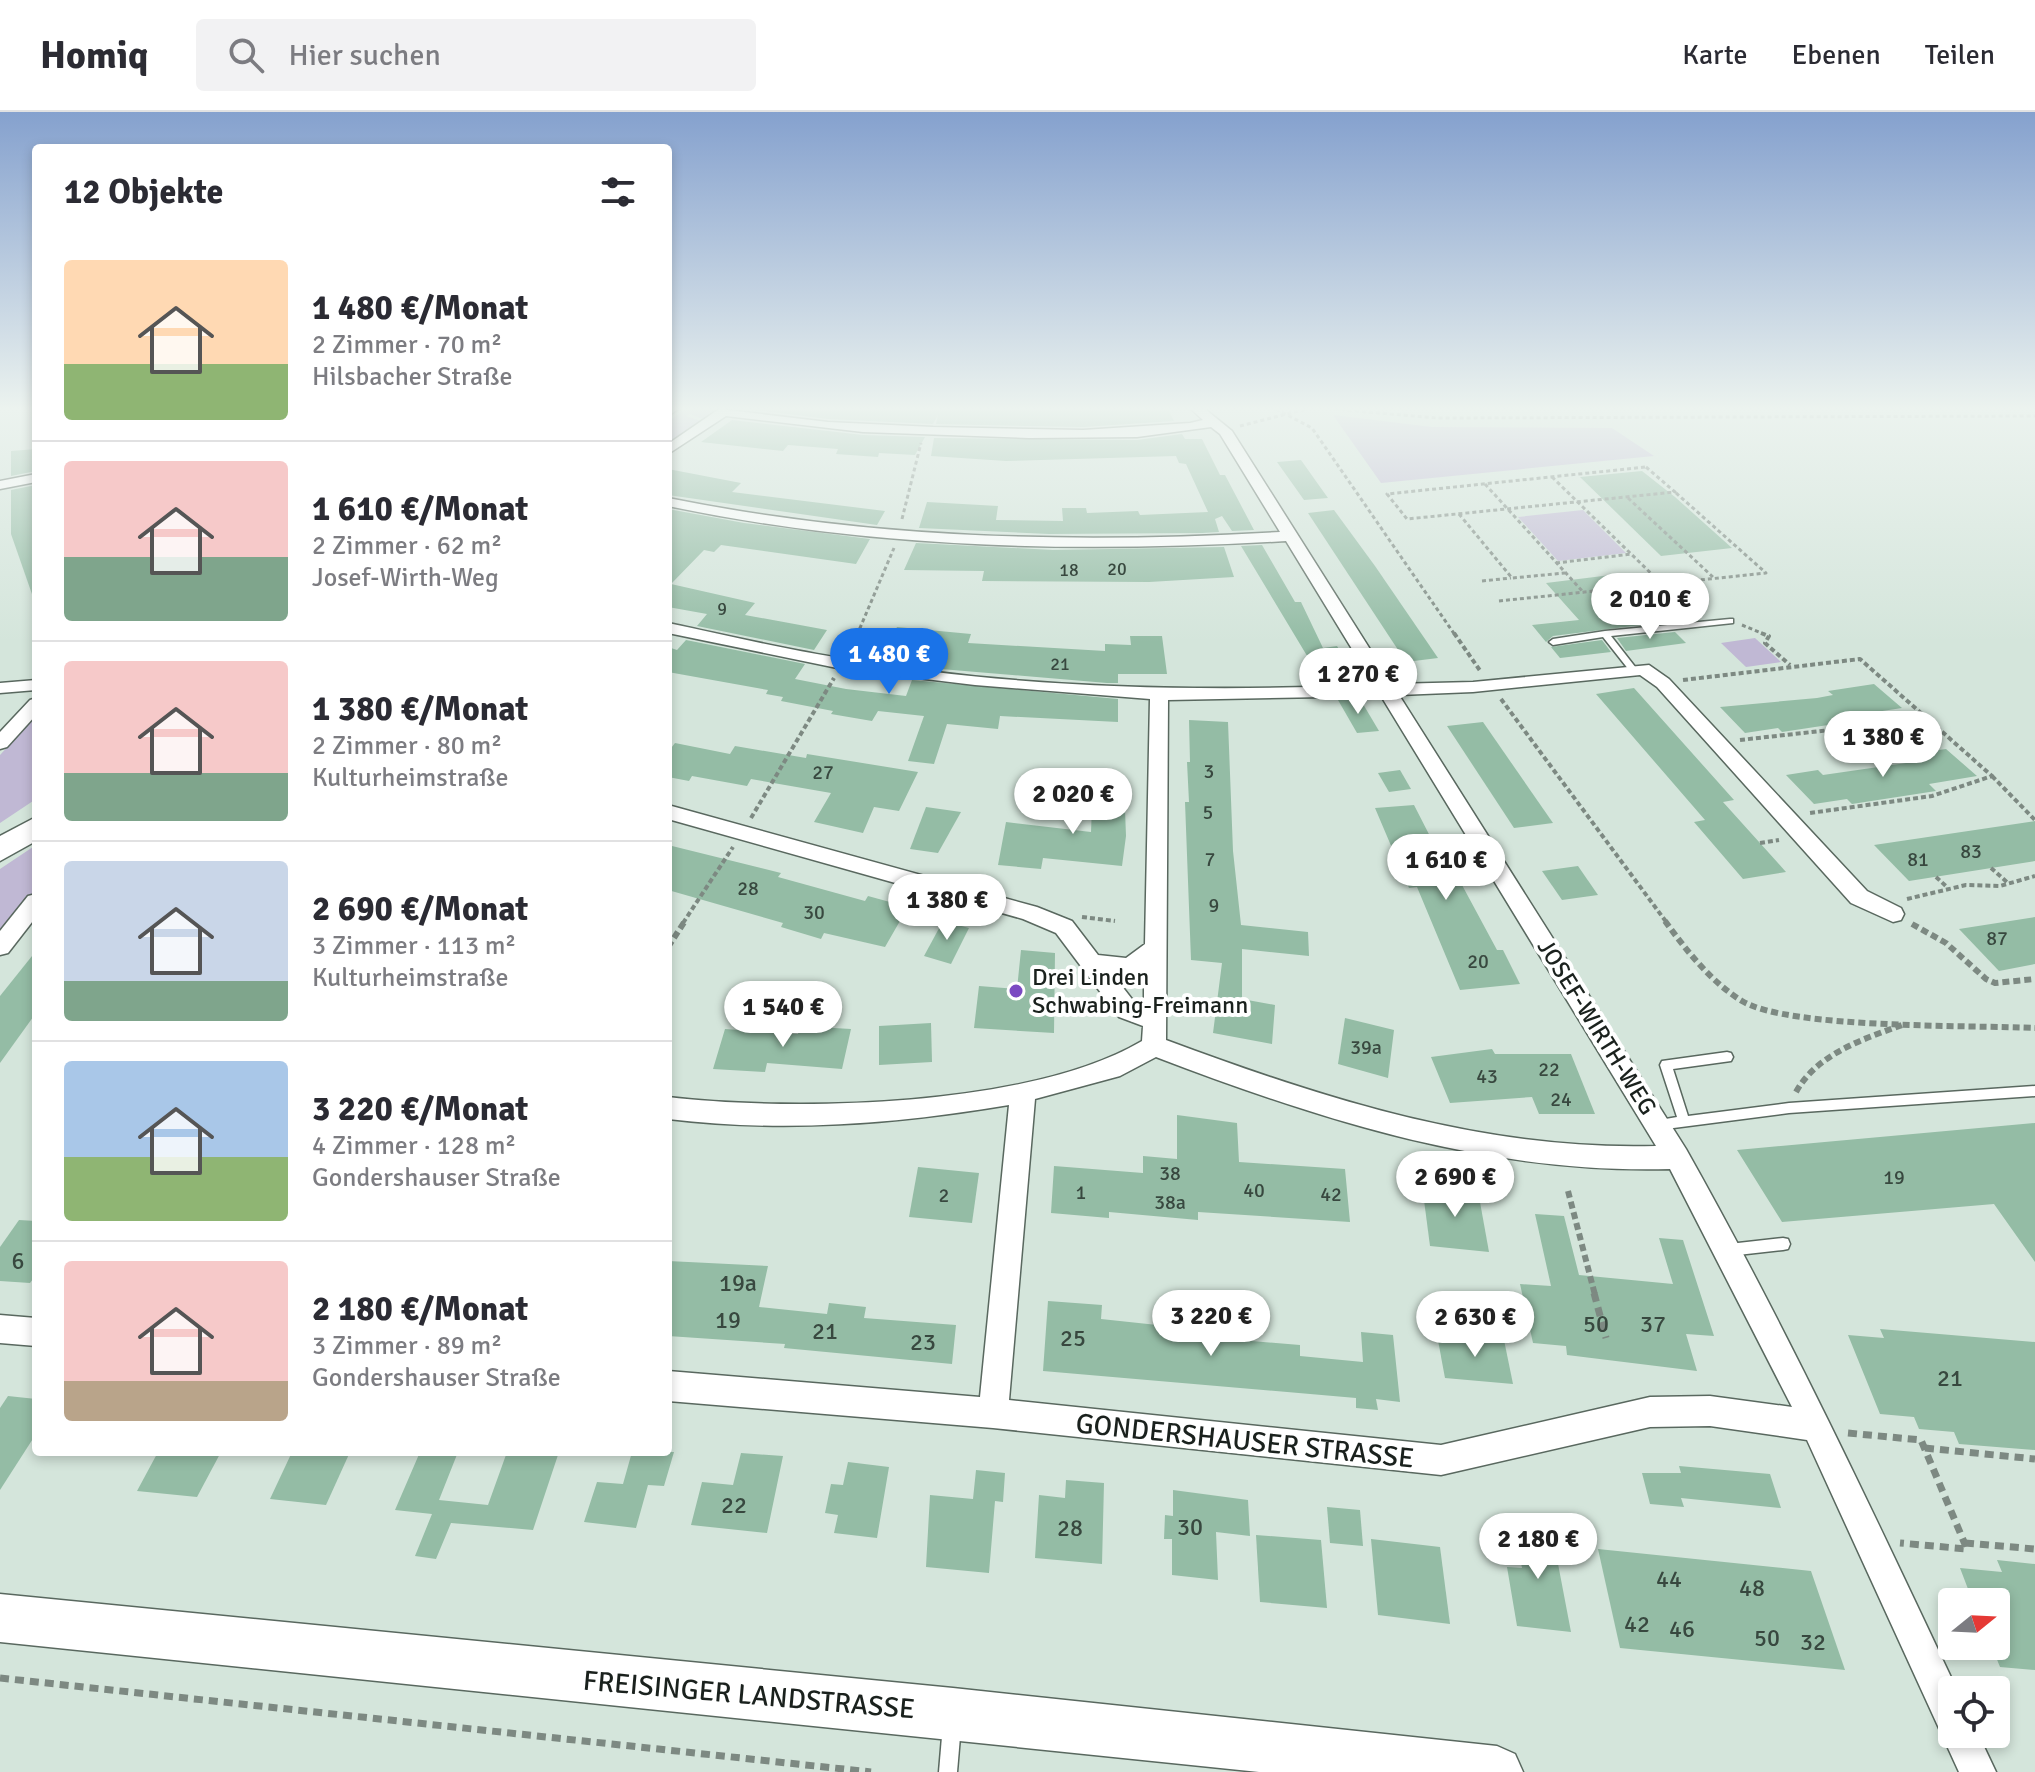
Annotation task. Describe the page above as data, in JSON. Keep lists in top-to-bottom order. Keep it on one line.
{"streets":{"main road":["FREISINGER LANDSTRASSE"],"street":["JOSEF-WIRTH-WEG","GONDERSHAUSER STRASSE"]},"crossings":[["JOSEF-WIRTH-WEG","GONDERSHAUSER STRASSE"]],"places":["Drei Linden Schwabing-Freimann"],"house_numbers":["20","18","9","21","3","27","5","83","7","81","28","9","30","87","20","39a","22","43","24","38","19","40","1","42","2","38a","6","19a","19","50","37","21","25","23","21","22","30","28","44","48","42","46","50","32"],"north":"right","page":{"header":"Homiq","search":"Hier suchen","nav":["Karte","Ebenen","Teilen"],"heading":"12 Objekte","list":[{"name":"1 480 €/Monat","note":"2 Zimmer · 70 m² · Hilsbacher Straße"},{"name":"1 610 €/Monat","note":"2 Zimmer · 62 m² · Josef-Wirth-Weg"},{"name":"1 380 €/Monat","note":"2 Zimmer · 80 m² · Kulturheimstraße"},{"name":"2 690 €/Monat","note":"3 Zimmer · 113 m² · Kulturheimstraße"},{"name":"3 220 €/Monat","note":"4 Zimmer · 128 m² · Gondershauser Straße"},{"name":"2 180 €/Monat","note":"3 Zimmer · 89 m² · Gondershauser Straße"}],"price":["2 010 €","1 480 €","1 270 €","1 380 €","2 020 €","1 610 €","1 380 €","1 540 €","2 690 €","3 220 €","2 630 €","2 180 €"]}}
